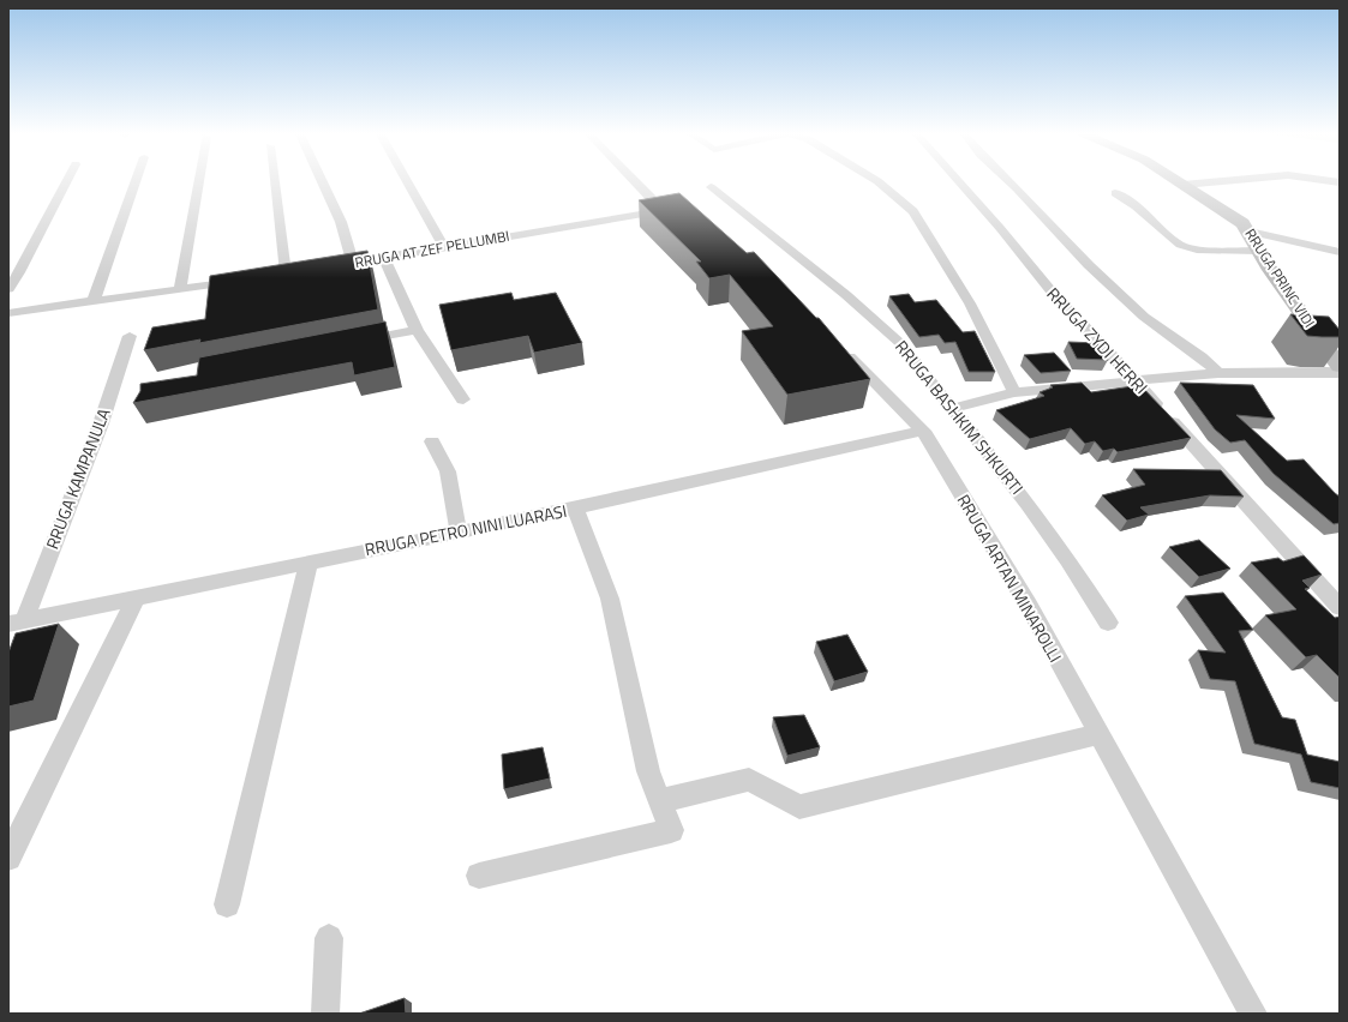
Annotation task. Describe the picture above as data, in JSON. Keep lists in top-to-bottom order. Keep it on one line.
{"streets":{"street":["RRUGA AT ZEF PELLUMBI","RRUGA PRINC VIDI","RRUGA ZYDI HERRI","RRUGA BASHKIM SHKURTI","RRUGA KAMPANULA","RRUGA PETRO NINI LUARASI","RRUGA ARTAN MINAROLLI"]},"crossings":[["RRUGA KAMPANULA","RRUGA PETRO NINI LUARASI"],["RRUGA PETRO NINI LUARASI","RRUGA ARTAN MINAROLLI"]]}
